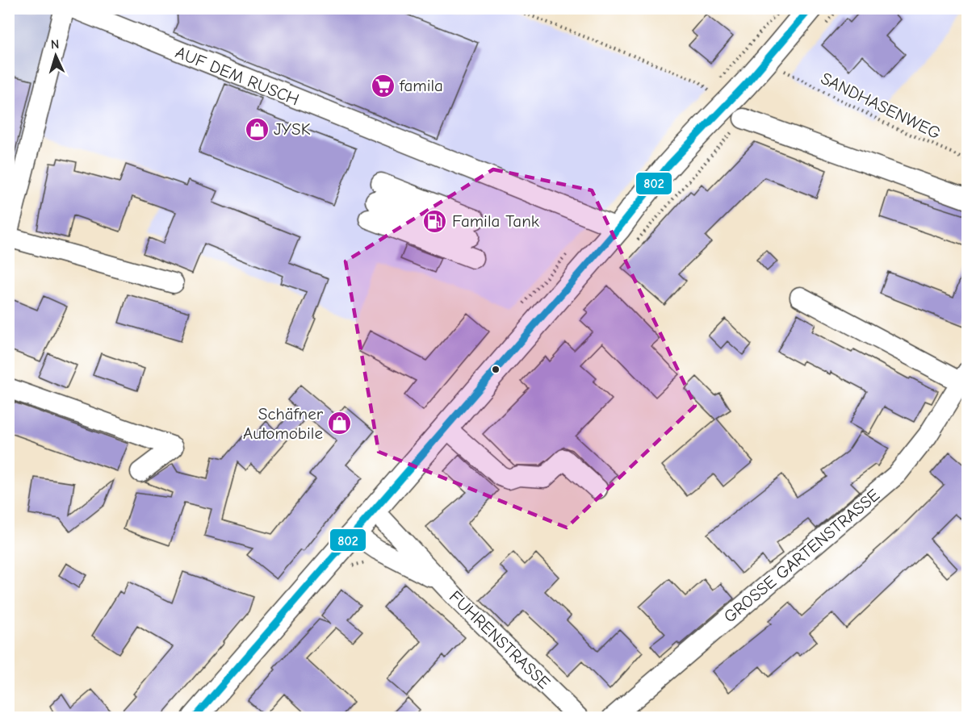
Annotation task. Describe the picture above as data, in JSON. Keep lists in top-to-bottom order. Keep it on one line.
{"streets":{"street":["AUF DEM RUSCH","GROSSE GARTENSTRASSE","FUHRENSTRASSE"],"path":["SANDHASENWEG"]},"places":{"supermarket":["famila"],"shop":["JYSK","Schäfner Automobile"],"fuel station":["Famila Tank"]},"lines":["transit line 802"],"north":"top"}
